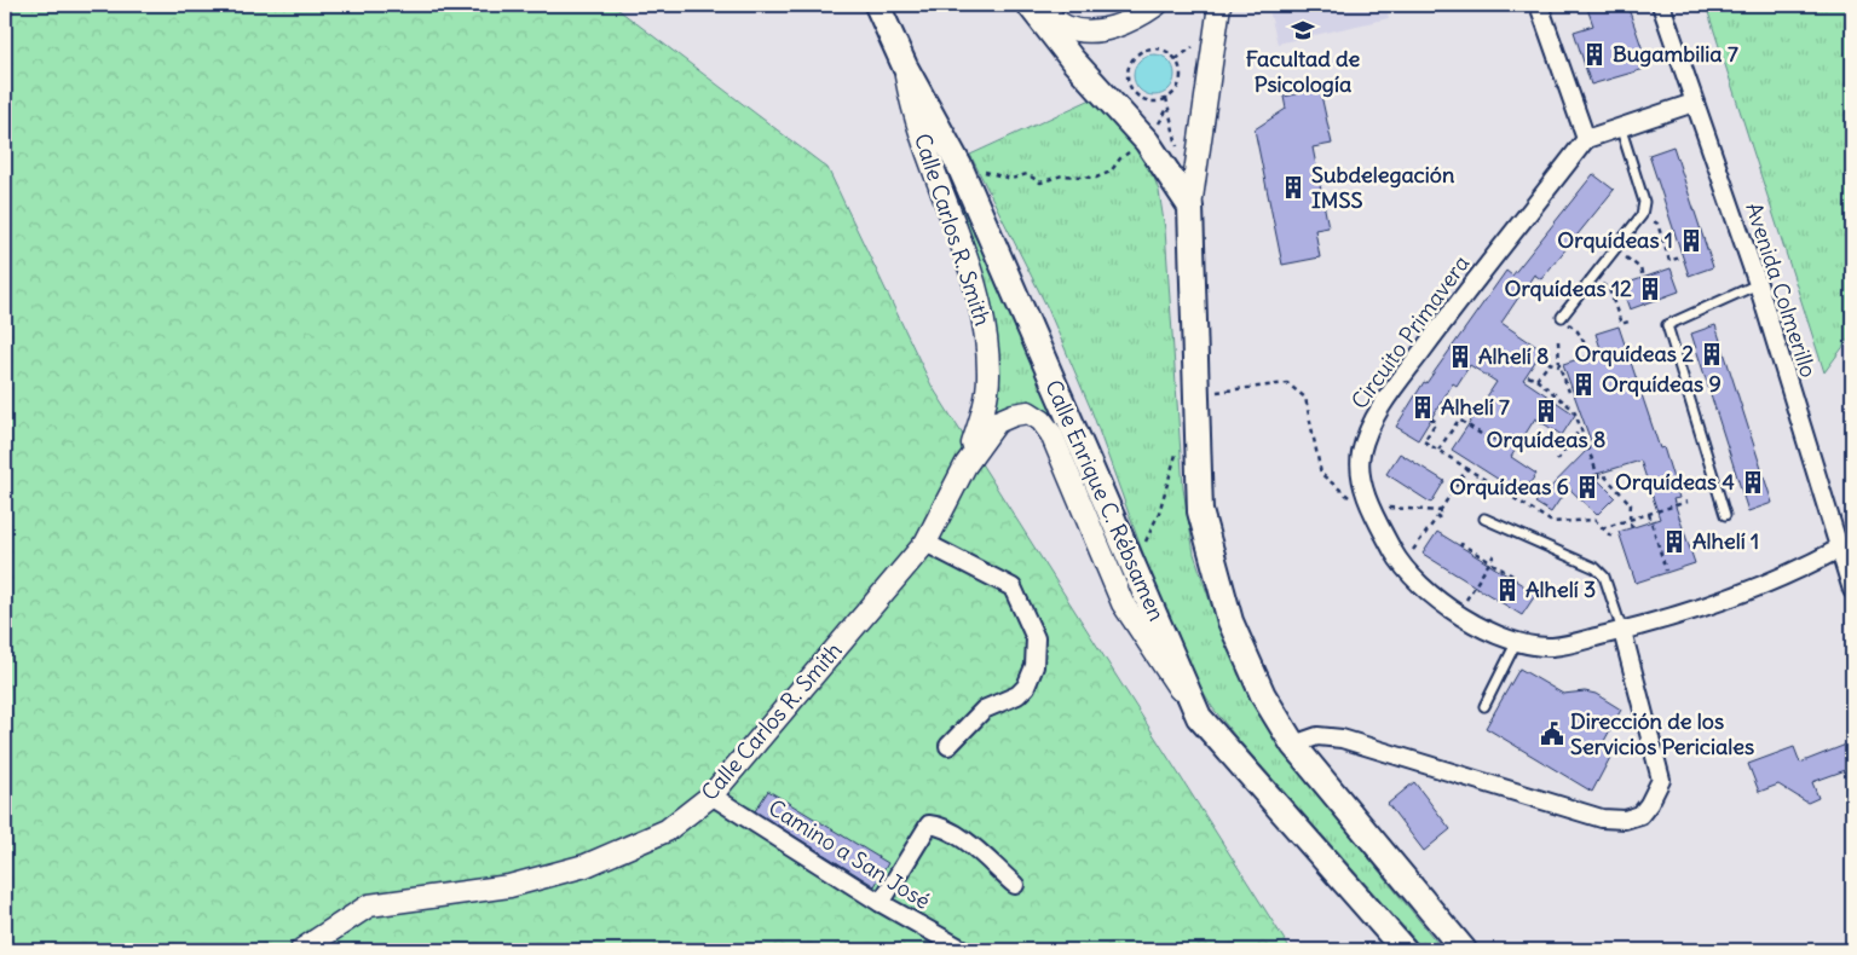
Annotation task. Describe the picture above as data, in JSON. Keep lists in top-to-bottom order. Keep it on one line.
{"streets":{"main road":["Calle Enrique C. Rébsamen"],"street":["Calle Carlos R. Smith","Avenida Colmerillo","Circuito Primavera","Camino a San José"]},"crossings":[["Calle Carlos R. Smith","Calle Enrique C. Rébsamen"],["Calle Carlos R. Smith","Camino a San José"],["Avenida Colmerillo","Circuito Primavera"]],"places":{"school or university":["Facultad de Psicología"],"building":["Bugambilia 7","Subdelegación IMSS","Orquídeas 1","Orquídeas 12","Orquídeas 2","Alhelí 8","Orquídeas 9","Alhelí 7","Orquídeas 8","Orquídeas 4","Orquídeas 6","Alhelí 1","Alhelí 3"],"public building":["Dirección de los Servicios Periciales"]}}
